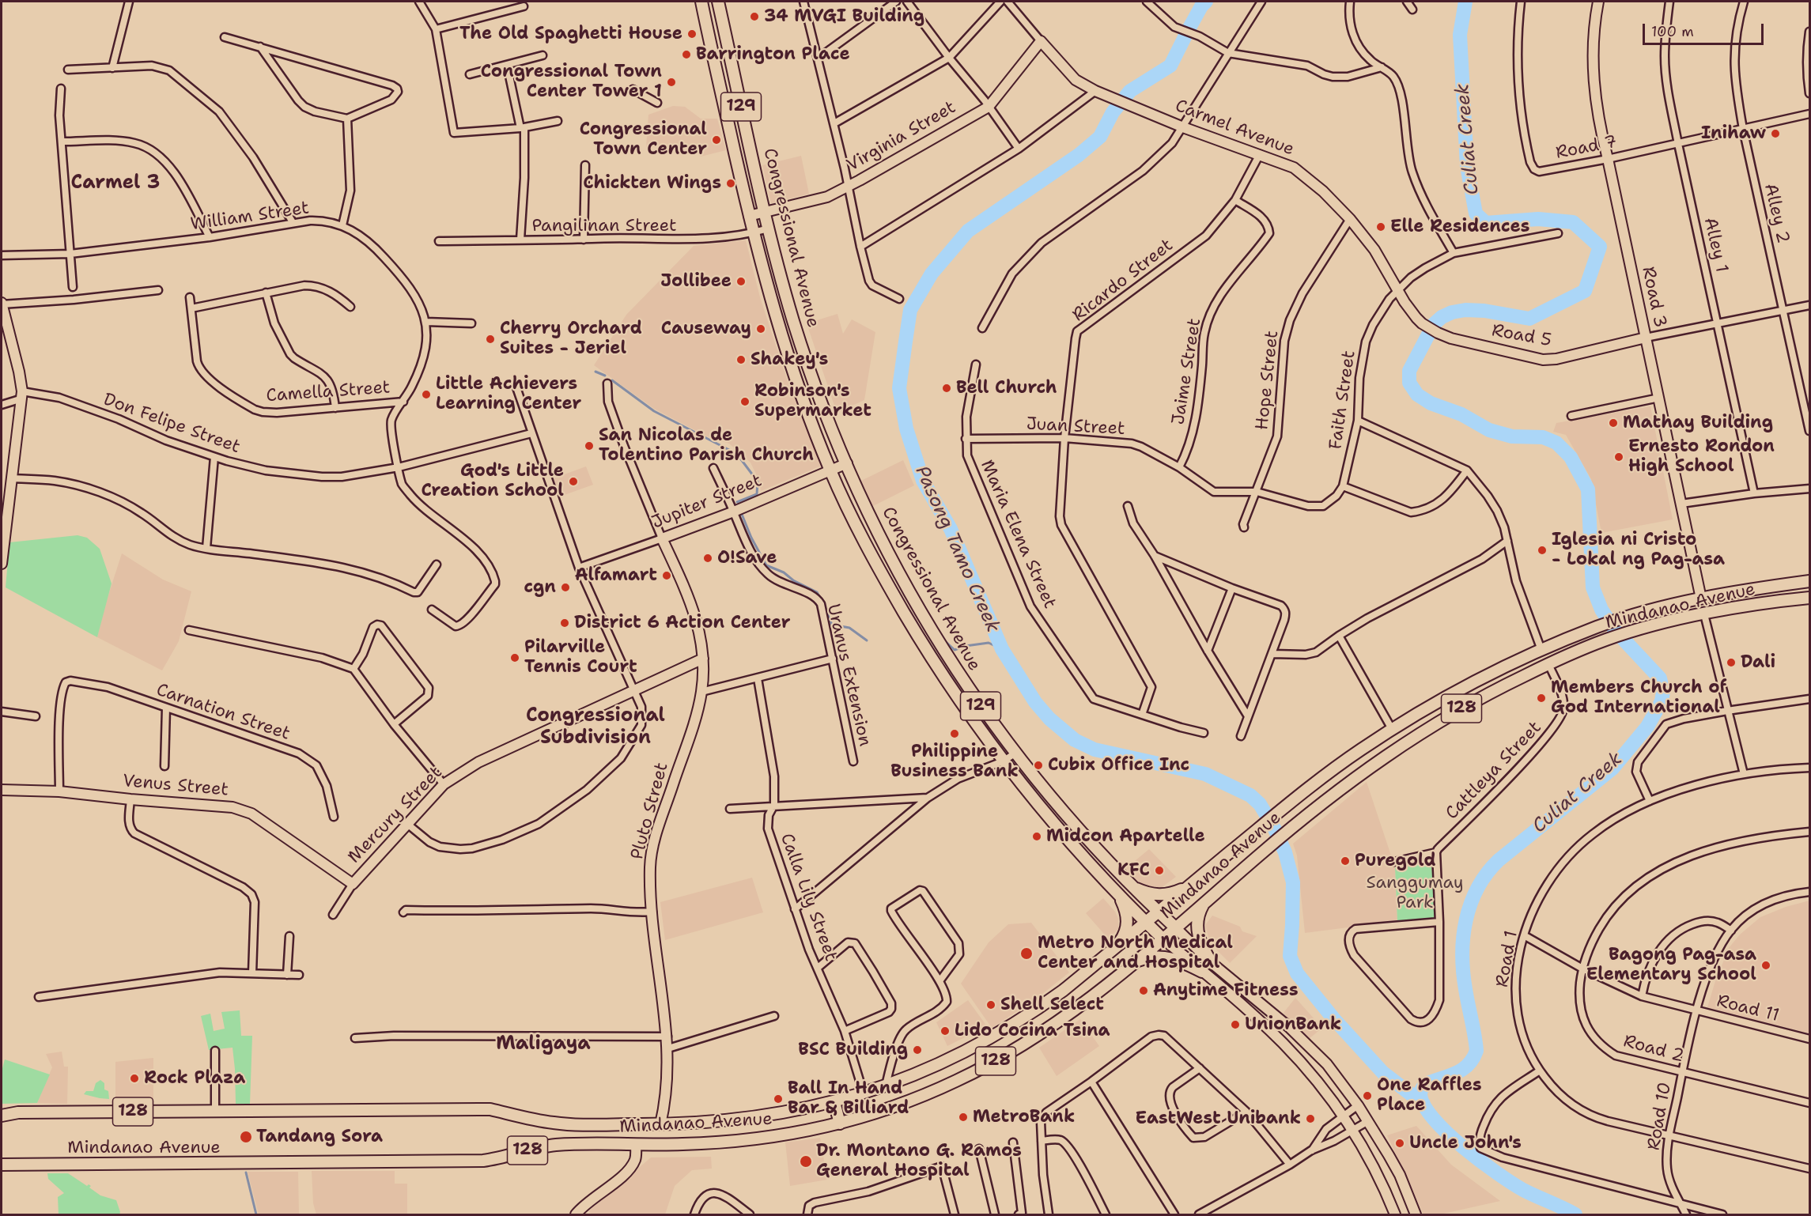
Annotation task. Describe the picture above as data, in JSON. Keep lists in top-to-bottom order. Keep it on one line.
{"streets":{"main road":["129","Congressional Avenue","Mindanao Avenue","128"],"street":["Carmel Avenue","Virginia Street","Road 7","Alley 2","William Street","Pangilinan Street","Alley 1","Ricardo Street","Road 3","Road 5","Jaime Street","Hope Street","Camella Street","Faith Street","Don Felipe Street","Juan Street","Jupiter Street","Maria Elena Street","Uranus Extension","Carnation Street","Cattleya Street","Venus Street","Pluto Street","Mercury Street","Calla Lily Street","Road 1","Road 11","Road 2","Road 10"]},"crossings":[["Carmel Avenue","Virginia Street"],["Carmel Avenue","Ricardo Street"],["Carmel Avenue","Road 5"],["Carmel Avenue","Hope Street"],["Carmel Avenue","Faith Street"],["Virginia Street","Congressional Avenue"],["Road 7","Alley 2"],["Road 7","Alley 1"],["Road 7","Road 3"],["William Street","Camella Street"],["William Street","Don Felipe Street"],["Pangilinan Street","Congressional Avenue"],["Congressional Avenue","Jupiter Street"],["Congressional Avenue","Mindanao Avenue"],["Ricardo Street","Jaime Street"],["Ricardo Street","Juan Street"],["Ricardo Street","Maria Elena Street"],["Road 3","Road 5"],["Road 3","Mindanao Avenue"],["Jaime Street","Juan Street"],["Hope Street","Juan Street"],["Juan Street","Maria Elena Street"],["Jupiter Street","Uranus Extension"],["Jupiter Street","Pluto Street"],["Mindanao Avenue","Cattleya Street"],["Mindanao Avenue","Pluto Street"],["Mindanao Avenue","Calla Lily Street"],["Carnation Street","Venus Street"],["Venus Street","Mercury Street"],["Pluto Street","Mercury Street"],["Road 1","Road 11"],["Road 1","Road 10"],["Road 11","Road 2"],["Road 11","Road 10"],["Road 2","Road 10"]],"districts":["Carmel 3","Congressional Subdivision","Maligaya"],"water":["Culiat Creek","Pasong Tamo Creek"],"parks":["Sanggumay Park"],"places":["34 MVGI Building","The Old Spaghetti House","Barrington Place","Congressional Town Center Tower 1","Inihaw","Congressional Town Center","Chickten Wings","Elle Residences","Jollibee","Causeway","Cherry Orchard Suites - Jeriel","Shakey's","Bell Church","Little Achievers Learning Center","Robinson's Supermarket","Mathay Building","San Nicolas de Tolentino Parish Church","Ernesto Rondon High School","God's Little Creation School","Iglesia ni Cristo - Lokal ng Pag-asa","O!Save","Alfamart","cgn","District 6 Action Center","Pilarville Tennis Court","Dali","Members Church of God International","Philippine Business Bank","Cubix Office Inc","Midcon Apartelle","Puregold","KFC","Metro North Medical Center and Hospital","Bagong Pag-asa Elementary School","Anytime Fitness","Shell Select","UnionBank","Lido Cocina Tsina","BSC Building","Rock Plaza","One Raffles Place","Ball In Hand Bar & Billiard","MetroBank","EastWest Unibank","Tandang Sora","Uncle John's","Dr. Montano G. Ramos General Hospital"],"scale_bar":"100 m"}
